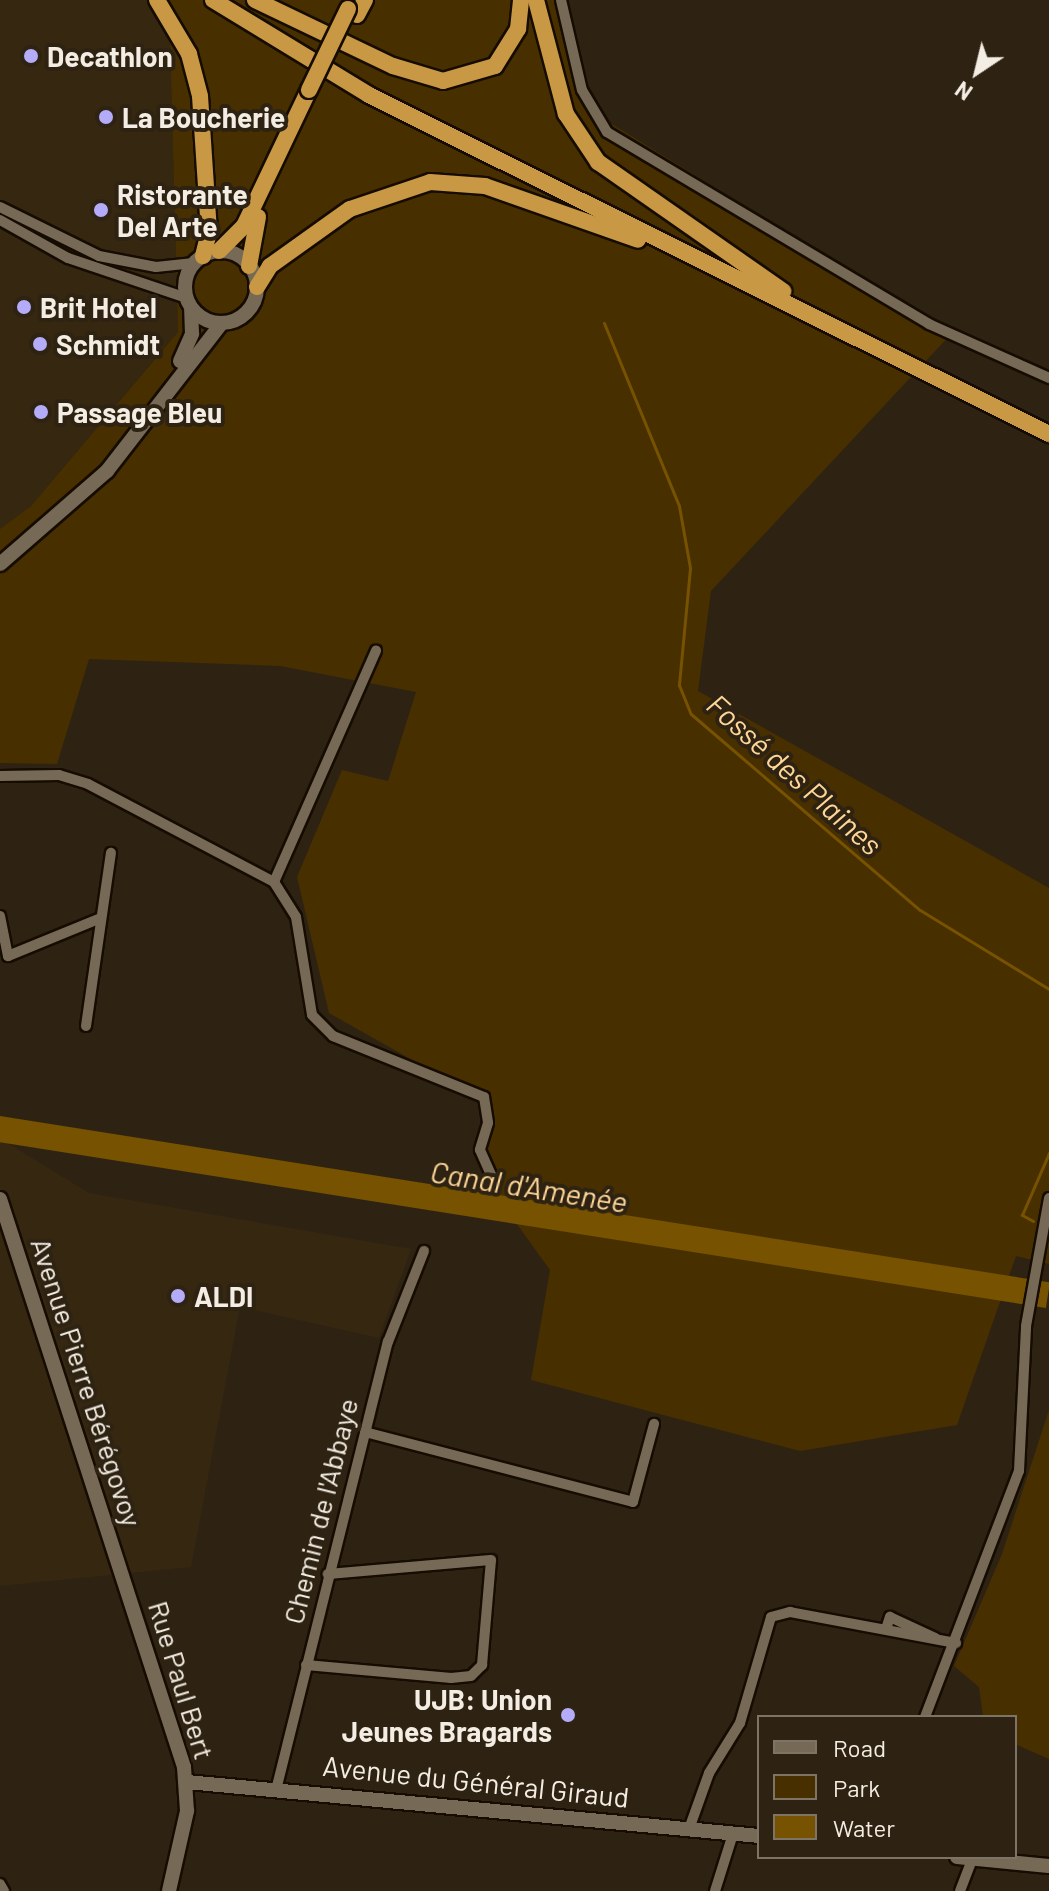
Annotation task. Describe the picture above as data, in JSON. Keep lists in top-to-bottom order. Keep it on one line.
{"streets":{"main road":["Avenue Pierre Bérégovoy","Rue Paul Bert","Avenue du Général Giraud"],"street":["Chemin de l'Abbaye"]},"crossings":[["Avenue Pierre Bérégovoy","Rue Paul Bert"],["Chemin de l'Abbaye","Avenue du Général Giraud"],["Rue Paul Bert","Avenue du Général Giraud"]],"water":["Fossé des Plaines","Canal d'Amenée"],"places":["Decathlon","La Boucherie","Ristorante Del Arte","Brit Hotel","Schmidt","Passage Bleu","ALDI","UJB: Union Jeunes Bragards"],"legend":["Road","Park","Water"],"north":"bottom left"}
